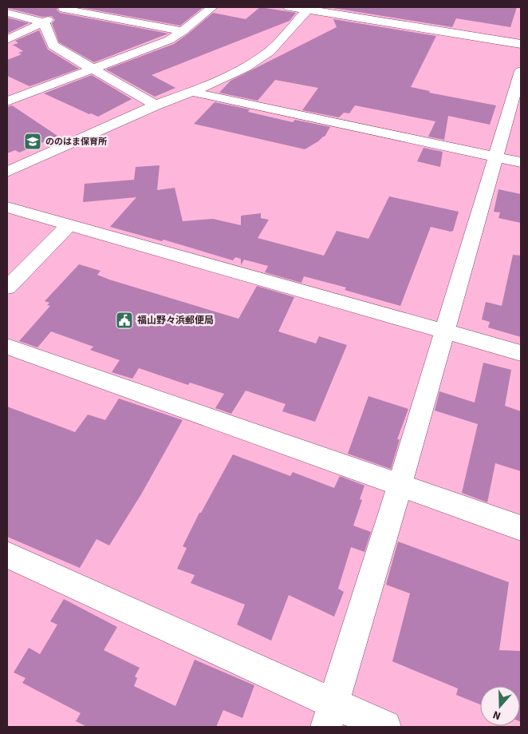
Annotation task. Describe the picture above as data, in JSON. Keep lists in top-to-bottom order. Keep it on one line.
{"places":{"school or university":["ののはま保育所"],"public building":["福山野々浜郵便局"]},"north":"bottom"}
